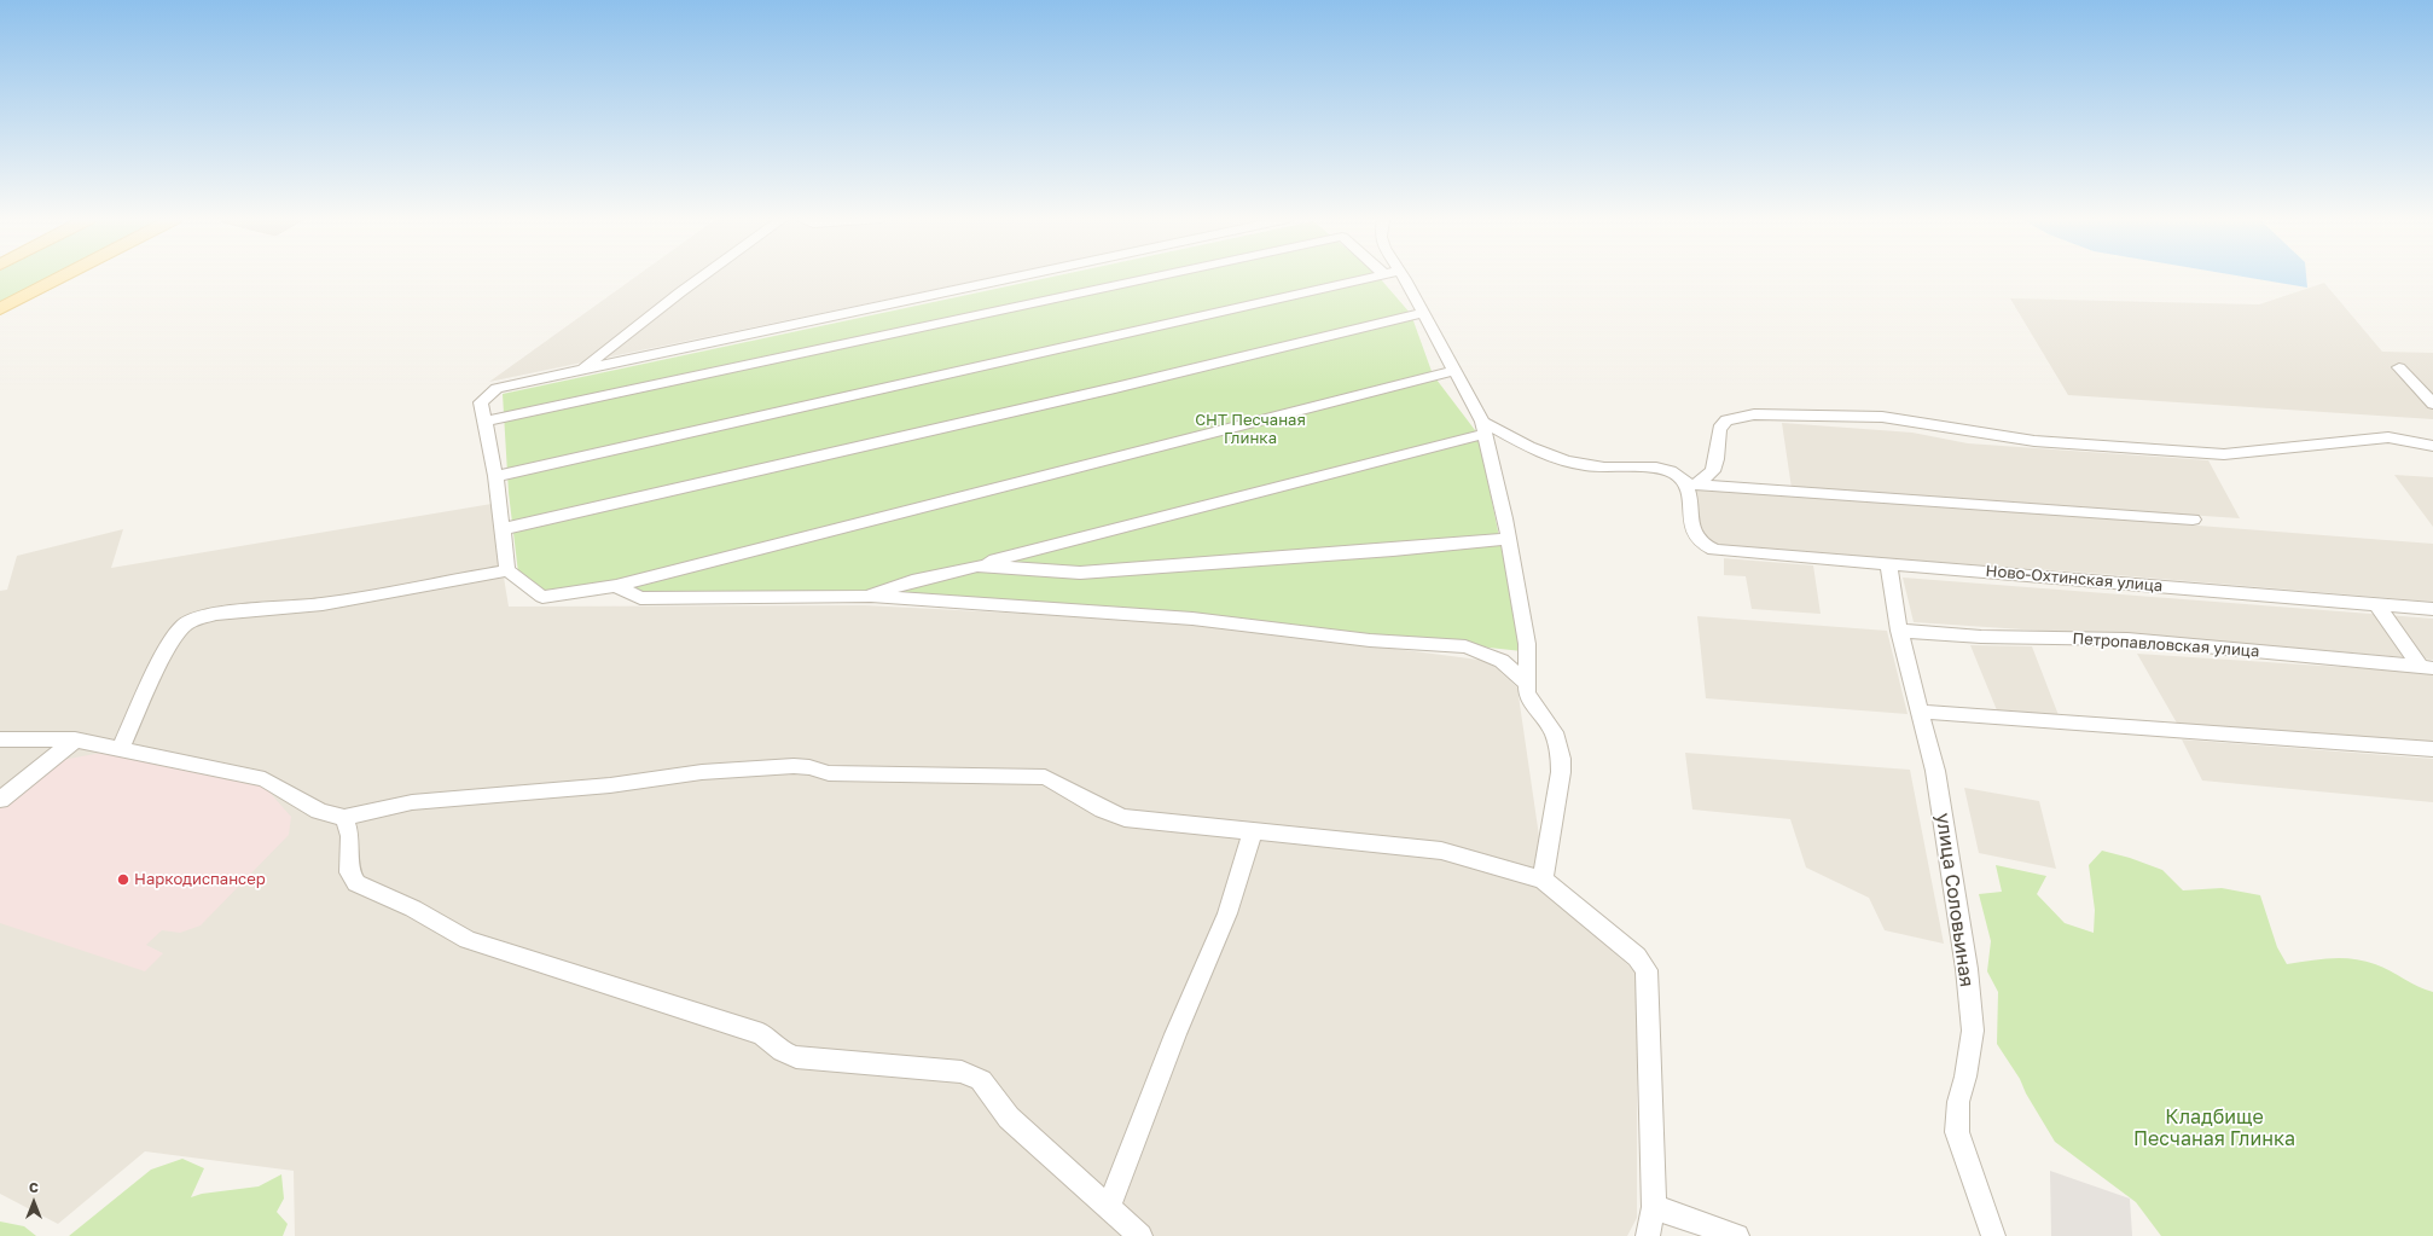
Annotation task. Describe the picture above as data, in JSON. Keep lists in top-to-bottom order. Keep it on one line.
{"streets":{"street":["Ново-Охтинская улица","Петропавловская улица","улица Соловьиная"]},"crossings":[["Ново-Охтинская улица","улица Соловьиная"],["Петропавловская улица","улица Соловьиная"]],"parks":["СНТ Песчаная Глинка","Кладбище Песчаная Глинка"],"places":["Наркодиспансер"],"north":"top"}
